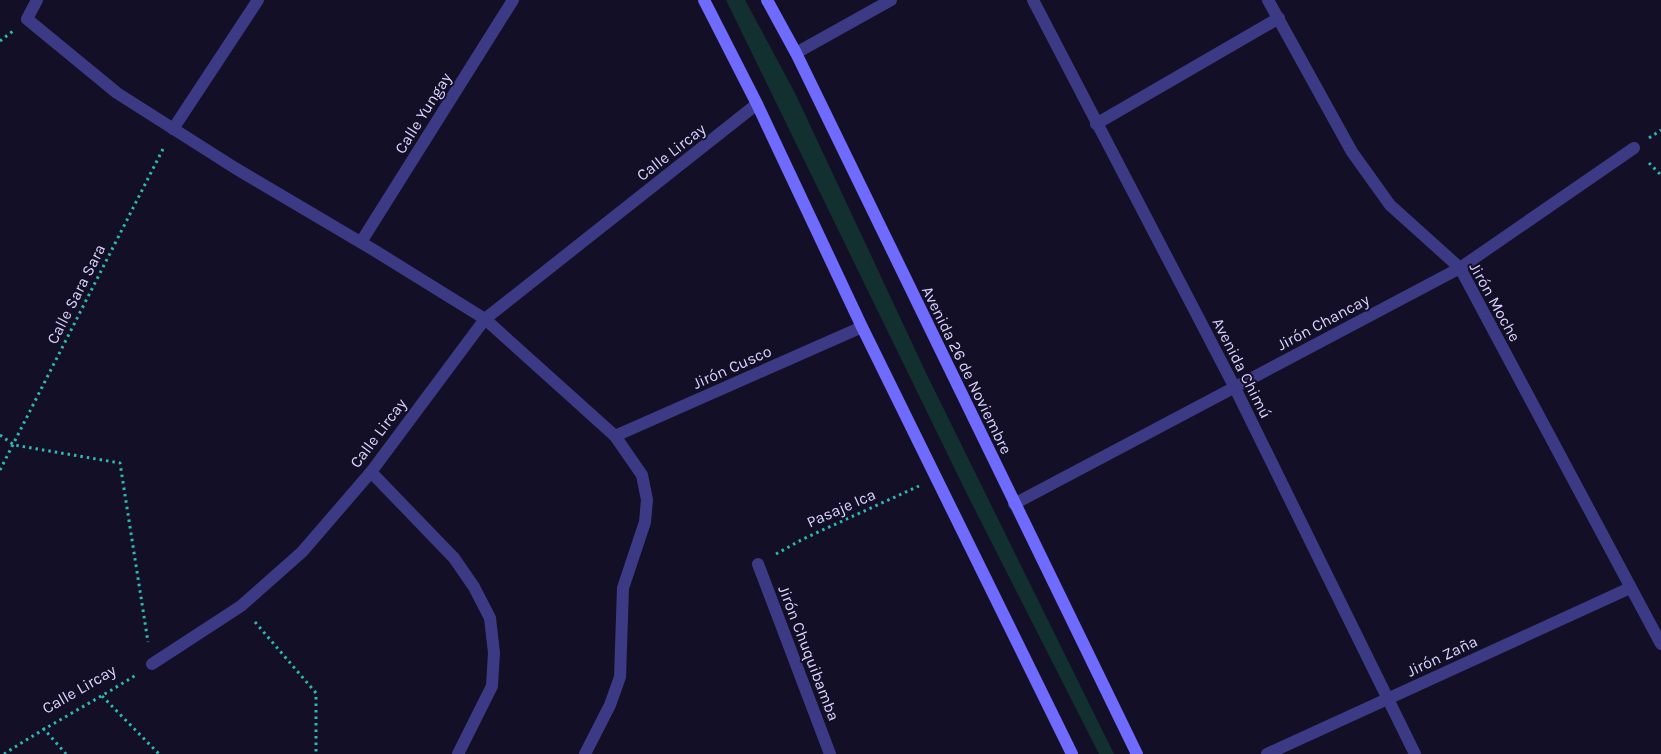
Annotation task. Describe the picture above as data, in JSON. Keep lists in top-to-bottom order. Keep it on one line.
{"streets":{"main road":["Avenida 26 de Noviembre"],"street":["Calle Yungay","Calle Lircay","Jirón Moche","Jirón Chancay","Jirón Cusco","Avenida Chimú","Jirón Chuquibamba","Jirón Zaña"],"path":["Calle Sara Sara","Pasaje Ica"]},"crossings":[["Jirón Moche","Jirón Chancay"],["Jirón Moche","Jirón Zaña"],["Jirón Chancay","Avenida Chimú"],["Jirón Chancay","Avenida 26 de Noviembre"],["Avenida Chimú","Jirón Zaña"],["Pasaje Ica","Jirón Chuquibamba"]]}
